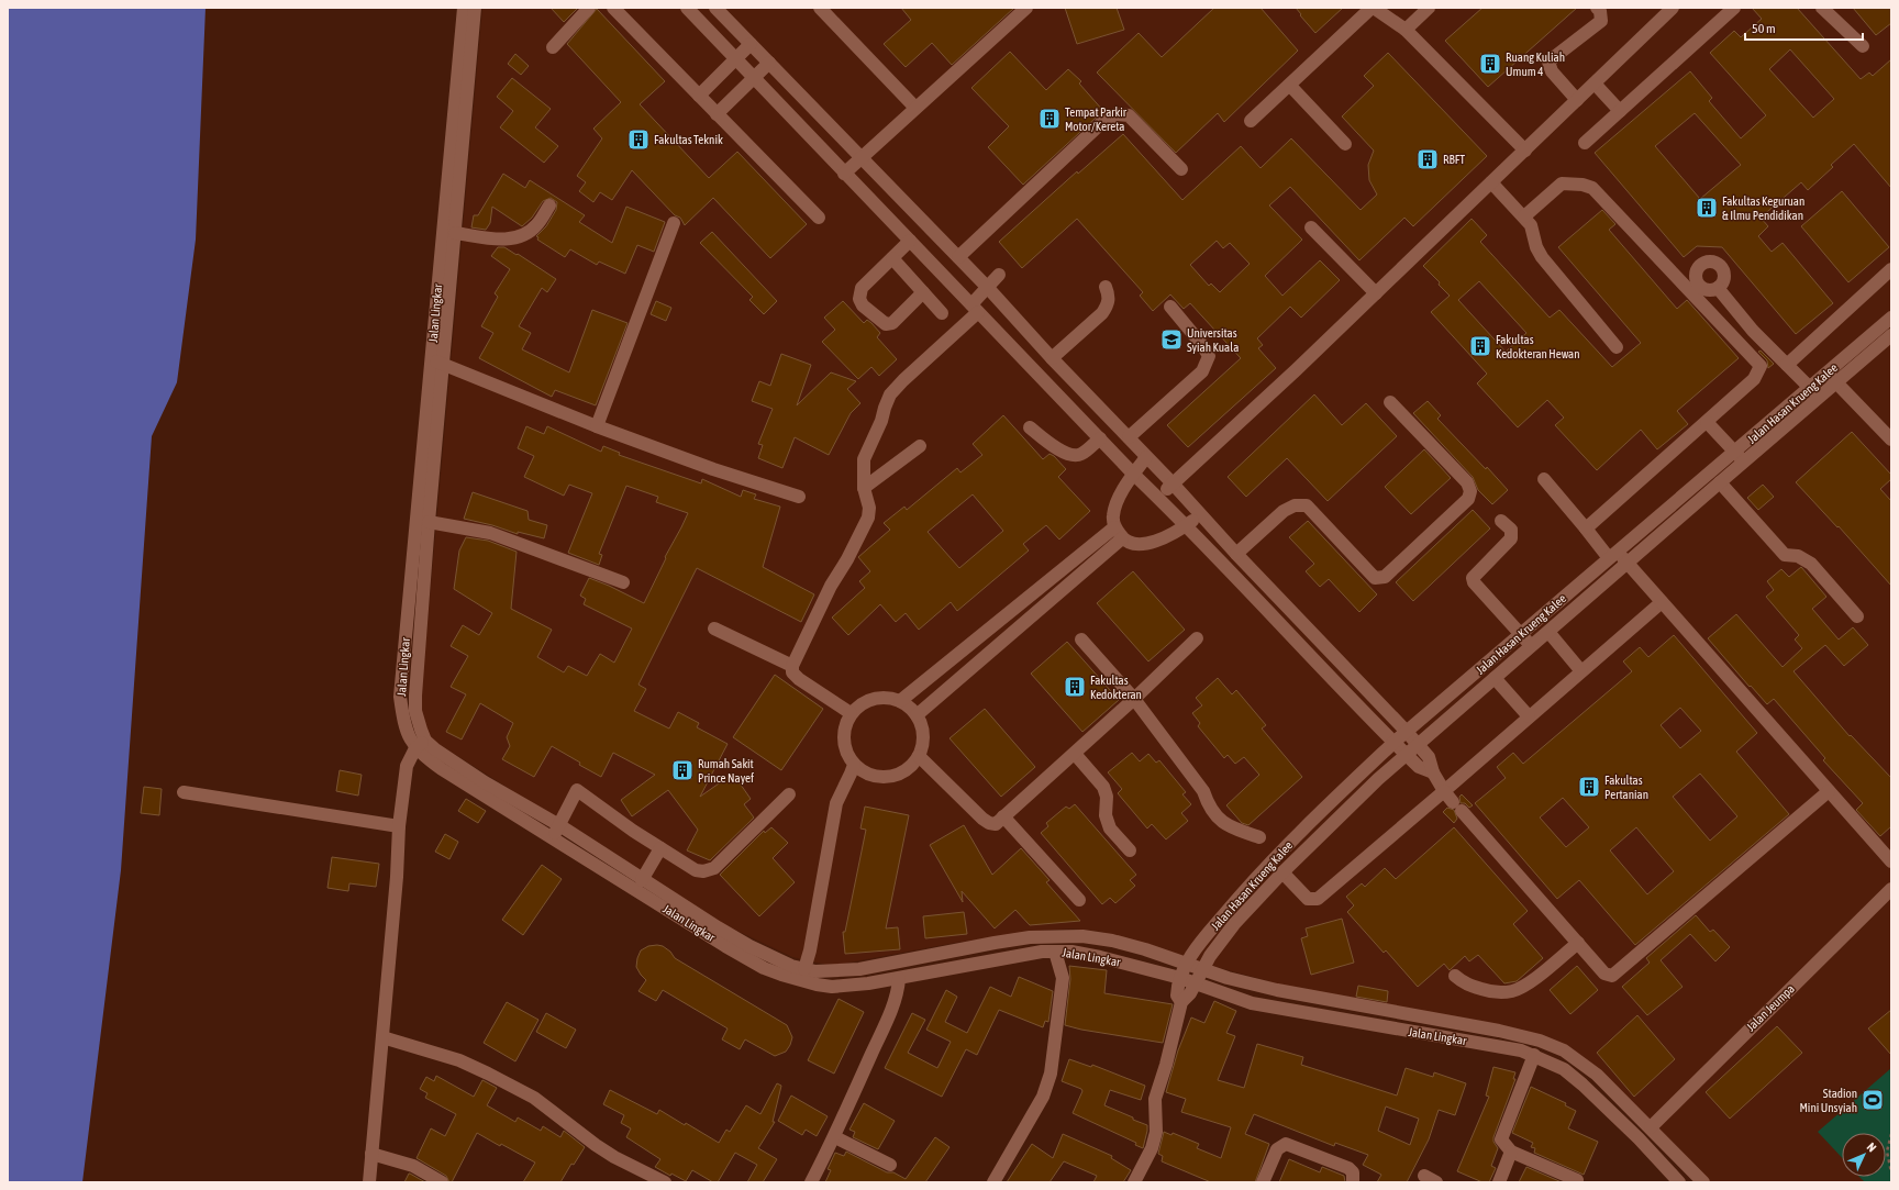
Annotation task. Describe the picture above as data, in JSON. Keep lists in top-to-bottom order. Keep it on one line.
{"streets":{"street":["Jalan Lingkar","Jalan Hasan Krueng Kalee","Jalan Jeumpa"]},"crossings":[["Jalan Lingkar","Jalan Hasan Krueng Kalee"]],"places":{"building":["Ruang Kuliah Umum 4","Tempat Parkir Motor/Kereta","Fakultas Teknik","RBFT","Fakultas Keguruan & Ilmu Pendidikan","Fakultas Kedokteran Hewan","Fakultas Kedokteran","Rumah Sakit Prince Nayef","Fakultas Pertanian"],"school or university":["Universitas Syiah Kuala"],"sports":["Stadion Mini Unsyiah"]},"scale_bar":"50 m","north":"top right"}
